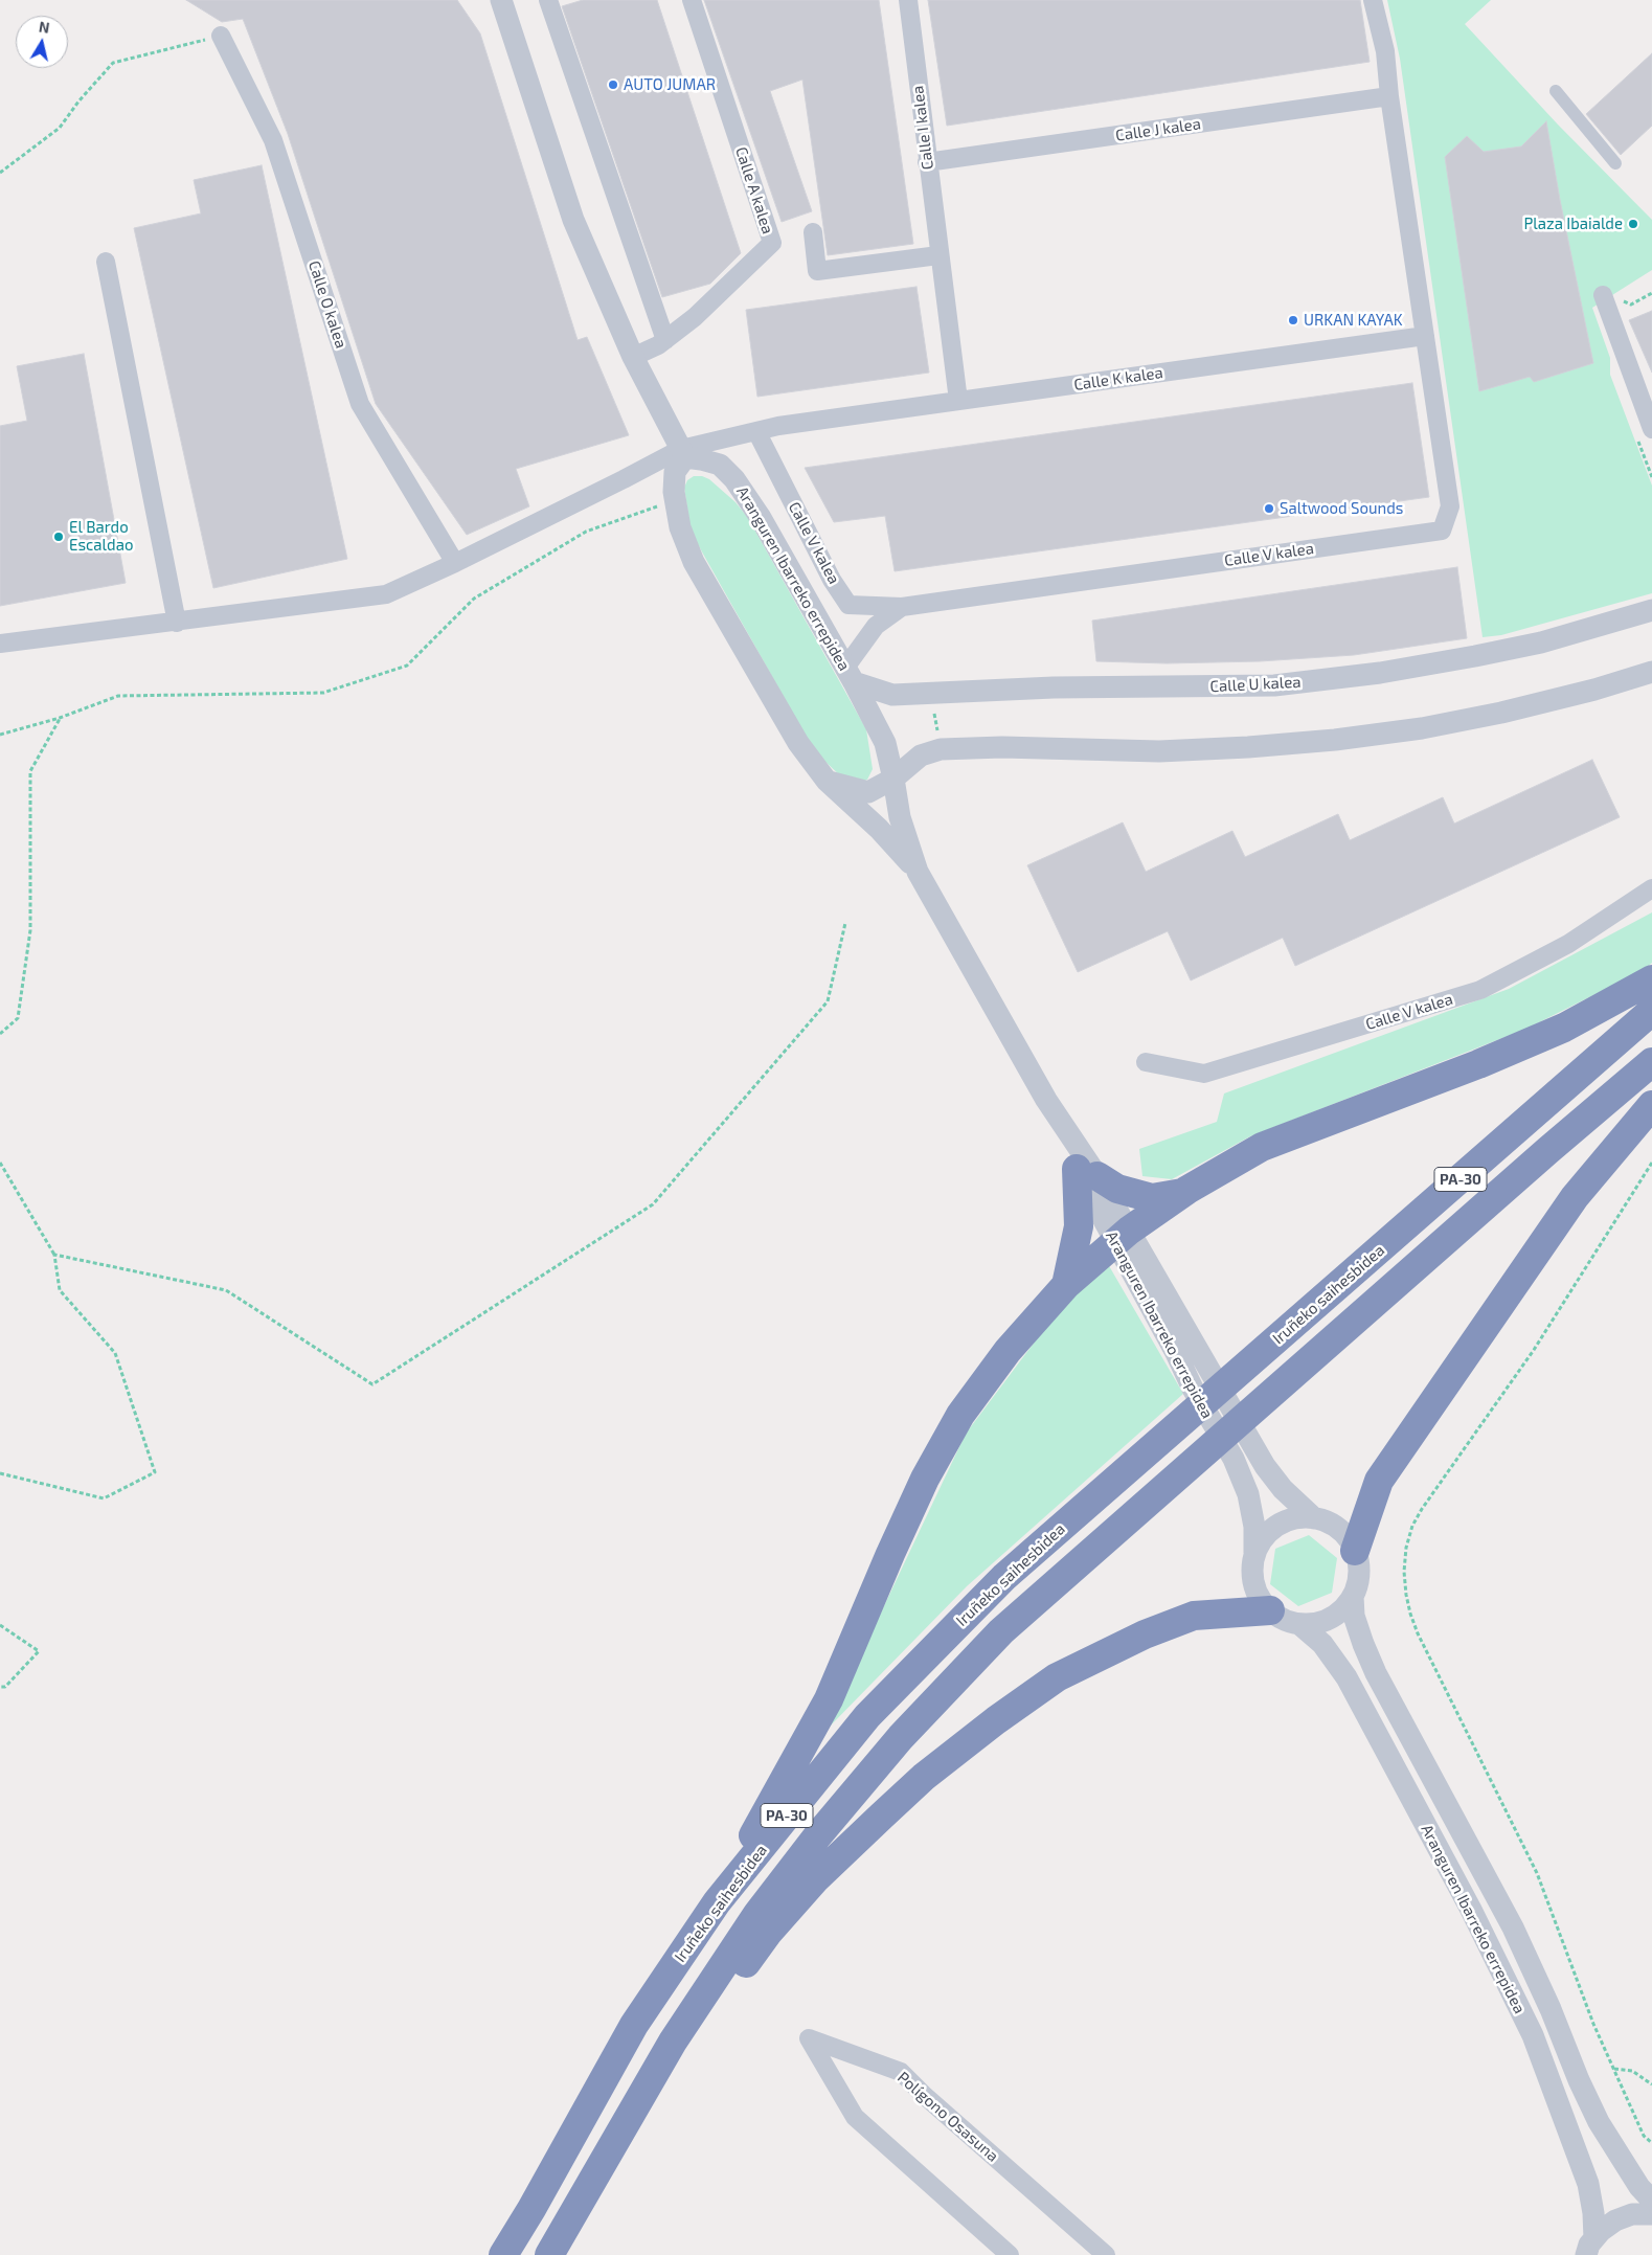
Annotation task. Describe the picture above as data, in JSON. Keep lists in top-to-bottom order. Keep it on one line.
{"streets":{"highway":["PA-30","Iruñeko saihesbidea"],"street":["Calle I kalea","Calle J kalea","Calle A kalea","Calle O kalea","Calle K kalea","Calle V kalea","Aranguren Ibarreko errepidea","Calle U kalea","Polígono Osasuna"]},"crossings":[["Calle I kalea","Calle J kalea"],["Calle I kalea","Calle K kalea"],["Calle K kalea","Calle V kalea"],["Calle K kalea","Aranguren Ibarreko errepidea"],["Calle V kalea","Aranguren Ibarreko errepidea"],["Calle V kalea","Calle U kalea"],["Aranguren Ibarreko errepidea","Calle U kalea"]],"places":["AUTO JUMAR","Plaza Ibaialde","URKAN KAYAK","Saltwood Sounds","El Bardo Escaldao"],"north":"top"}
